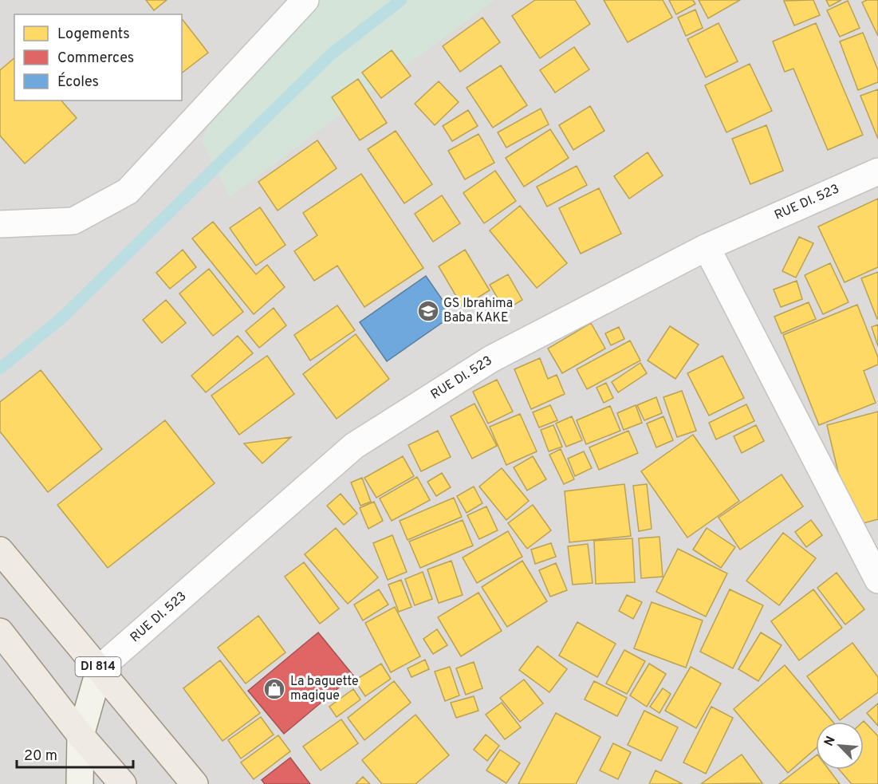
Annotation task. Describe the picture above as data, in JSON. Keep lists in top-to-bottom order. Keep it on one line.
{"streets":{"main road":["DI 814"],"street":["RUE DI. 523"]},"crossings":[["RUE DI. 523","DI 814"]],"places":{"school or university":["GS Ibrahima Baba KAKE"],"shop":["La baguette magique"]},"legend":["Logements","Commerces","Écoles"],"scale_bar":"20 m","north":"top left"}
